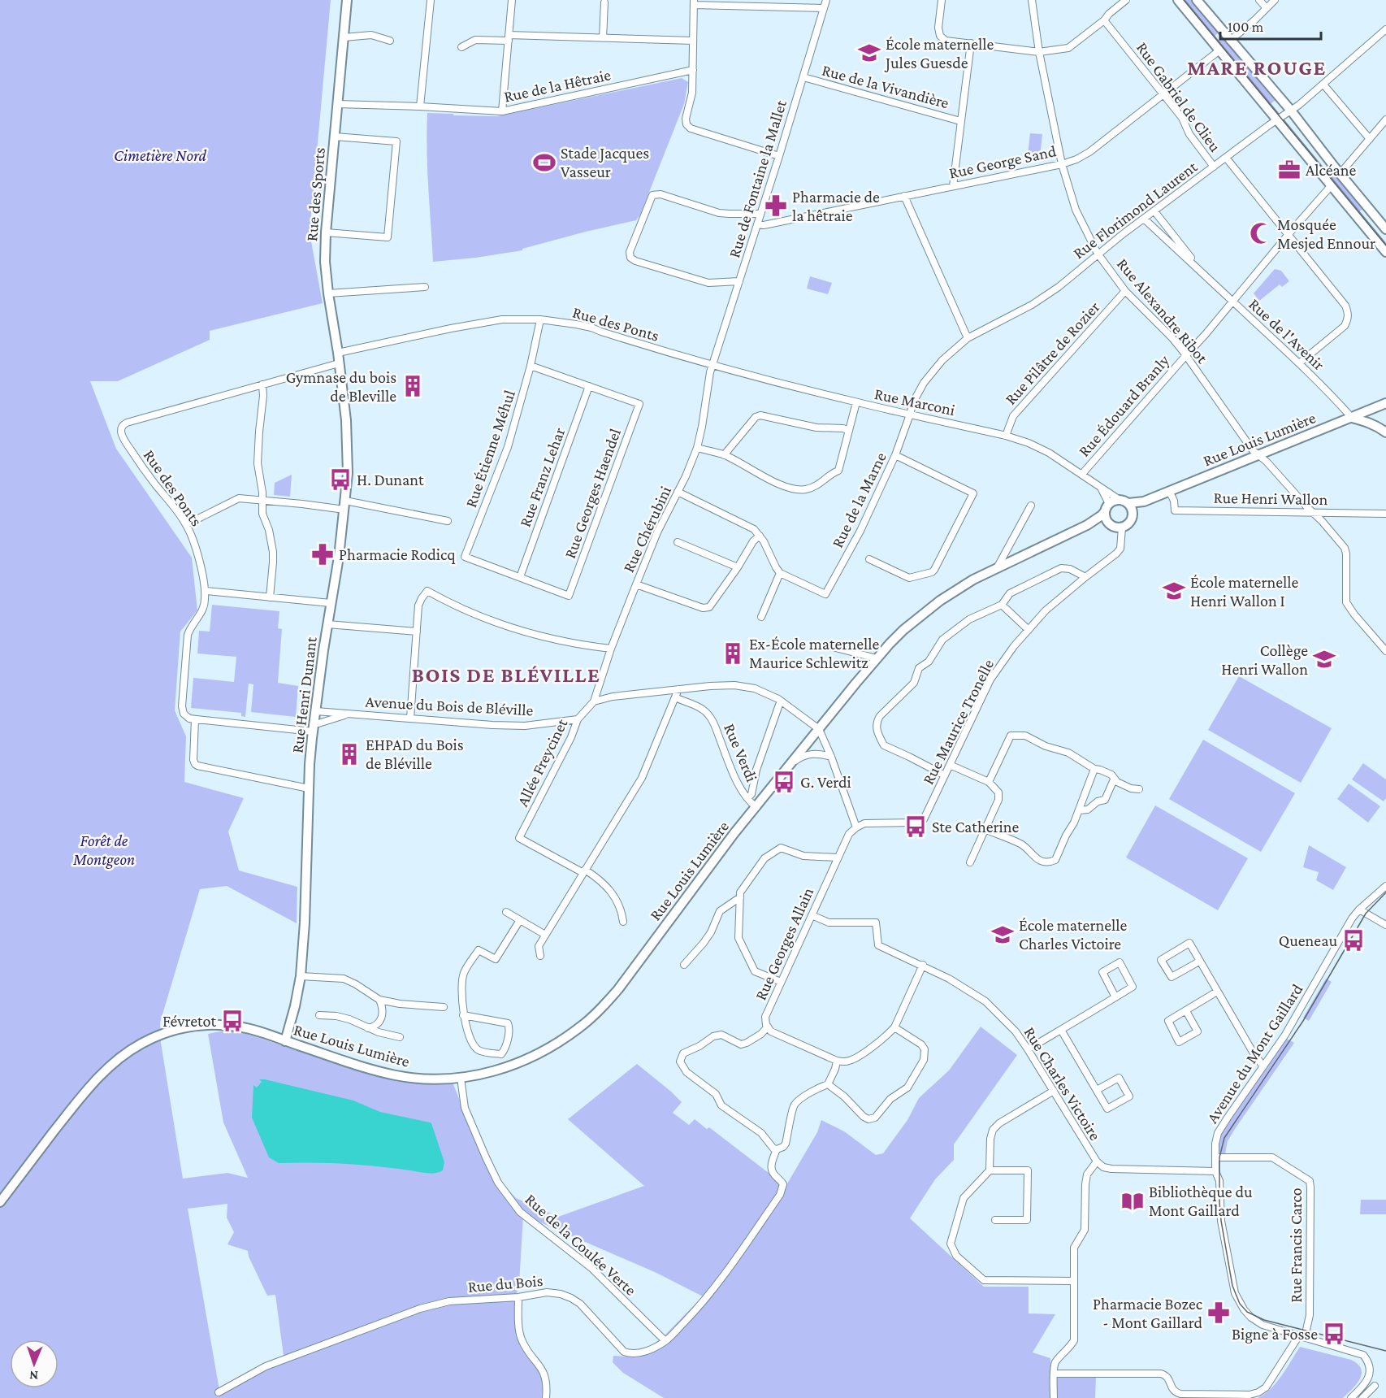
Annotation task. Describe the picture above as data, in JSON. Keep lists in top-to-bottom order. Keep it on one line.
{"streets":{"main road":["Rue des Sports","Rue Louis Lumière","Rue Henri Dunant"],"street":["Rue de la Hêtraie","Rue de la Vivandière","Rue Gabriel de Clieu","Rue George Sand","Rue de Fontaine la Mallet","Rue Florimond Laurent","Rue Alexandre Ribot","Rue des Ponts","Rue de l'Avenir","Rue Pilâtre de Rozier","Rue Marconi","Rue Édouard Branly","Rue Étienne Méhul","Rue Franz Lehar","Rue Georges Haendel","Rue Henri Wallon","Rue de la Marne","Rue Chérubini","Avenue du Bois de Bléville","Rue Maurice Tronelle","Rue Verdi","Allée Freycinet","Rue Georges Allain","Avenue du Mont Gaillard","Rue Charles Victoire","Rue de la Coulée Verte","Rue Francis Carco","Rue du Bois"]},"crossings":[["Rue de la Hêtraie","Rue des Sports"],["Rue de la Vivandière","Rue de Fontaine la Mallet"],["Rue Gabriel de Clieu","Rue George Sand"],["Rue Gabriel de Clieu","Rue Florimond Laurent"],["Rue George Sand","Rue de Fontaine la Mallet"],["Rue George Sand","Rue Alexandre Ribot"],["Rue de Fontaine la Mallet","Rue des Ponts"],["Rue de Fontaine la Mallet","Rue Marconi"],["Rue de Fontaine la Mallet","Rue Chérubini"],["Rue des Sports","Rue des Ponts"],["Rue des Sports","Rue Henri Dunant"],["Rue Florimond Laurent","Rue Alexandre Ribot"],["Rue Florimond Laurent","Rue de l'Avenir"],["Rue Florimond Laurent","Rue Marconi"],["Rue Florimond Laurent","Rue de la Marne"],["Rue Alexandre Ribot","Rue Pilâtre de Rozier"],["Rue Alexandre Ribot","Rue Édouard Branly"],["Rue Alexandre Ribot","Rue Louis Lumière"],["Rue Alexandre Ribot","Rue Henri Wallon"],["Rue des Ponts","Rue Marconi"],["Rue des Ponts","Rue Étienne Méhul"],["Rue des Ponts","Rue Chérubini"],["Rue des Ponts","Rue Henri Dunant"],["Rue de l'Avenir","Rue Édouard Branly"],["Rue de l'Avenir","Rue Louis Lumière"],["Rue Pilâtre de Rozier","Rue Marconi"],["Rue Marconi","Rue Édouard Branly"],["Rue Marconi","Rue Louis Lumière"],["Rue Marconi","Rue de la Marne"],["Rue Marconi","Rue Chérubini"],["Rue Marconi","Rue Maurice Tronelle"],["Rue Louis Lumière","Rue Henri Wallon"],["Rue Louis Lumière","Rue Henri Dunant"],["Rue Louis Lumière","Rue Maurice Tronelle"],["Rue Louis Lumière","Rue Verdi"],["Rue Louis Lumière","Rue de la Coulée Verte"],["Rue Étienne Méhul","Rue Georges Haendel"],["Rue Franz Lehar","Rue Georges Haendel"],["Rue Chérubini","Allée Freycinet"],["Rue Henri Dunant","Avenue du Bois de Bléville"],["Avenue du Bois de Bléville","Allée Freycinet"],["Rue Maurice Tronelle","Rue Georges Allain"],["Rue Georges Allain","Rue Charles Victoire"],["Avenue du Mont Gaillard","Rue Charles Victoire"],["Avenue du Mont Gaillard","Rue Francis Carco"],["Rue de la Coulée Verte","Rue du Bois"]],"districts":["MARE ROUGE","BOIS DE BLÉVILLE"],"parks":["Cimetière Nord","Forêt de Montgeon"],"places":{"school or university":["École maternelle Jules Guesde","École maternelle Henri Wallon I","Collège Henri Wallon","École maternelle Charles Victoire"],"sports":["Stade Jacques Vasseur"],"office":["Alcéane"],"pharmacy":["Pharmacie de la hêtraie","Pharmacie Rodicq","Pharmacie Bozec - Mont Gaillard"],"mosque":["Mosquée Mesjed Ennour"],"building":["Gymnase du bois de Bleville","Ex-École maternelle Maurice Schlewitz","EHPAD du Bois de Bléville"],"bus stop":["H. Dunant","G. Verdi","Ste Catherine","Queneau","Févretot","Bigne à Fosse"],"library":["Bibliothèque du Mont Gaillard"]},"scale_bar":"100 m","north":"bottom"}
